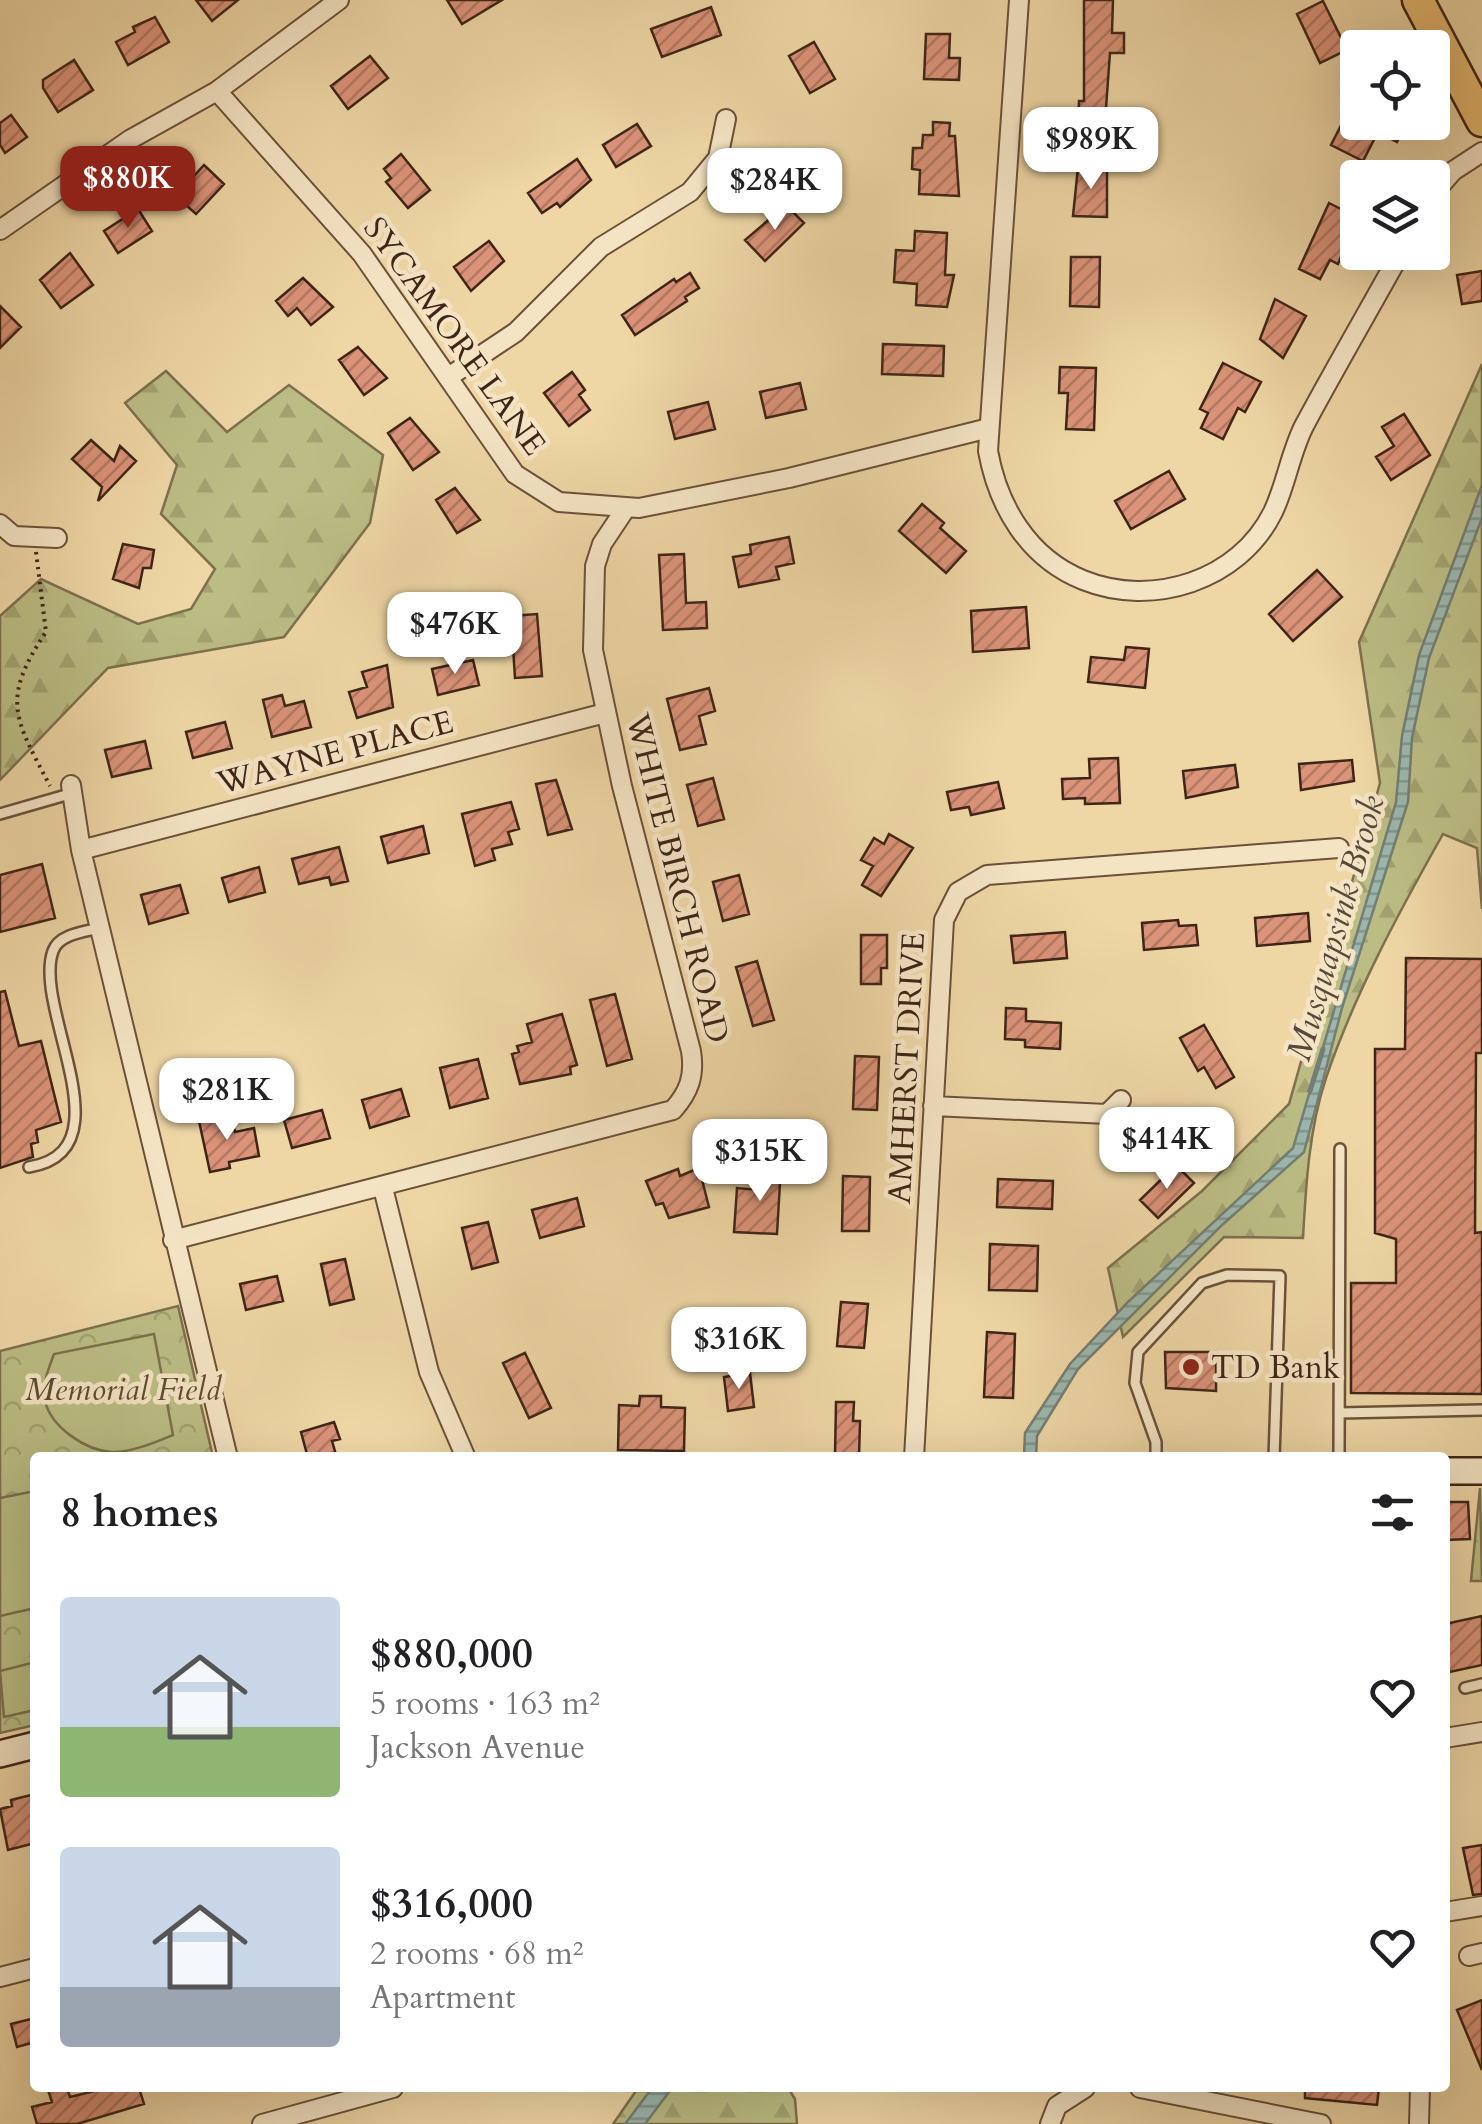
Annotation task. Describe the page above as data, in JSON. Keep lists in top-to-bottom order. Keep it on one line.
{"streets":{"street":["SYCAMORE LANE","WAYNE PLACE","WHITE BIRCH ROAD","AMHERST DRIVE"]},"crossings":[["SYCAMORE LANE","WHITE BIRCH ROAD"],["WAYNE PLACE","WHITE BIRCH ROAD"]],"water":["Musquapsink Brook"],"parks":["Memorial Field"],"places":["TD Bank"],"page":{"price":["$989K","$880K","$284K","$476K","$281K","$414K","$315K","$316K"],"heading":"8 homes","list":[{"name":"$880,000","note":"5 rooms · 163 m² · Jackson Avenue"},{"name":"$316,000","note":"2 rooms · 68 m² · Apartment"}]}}
